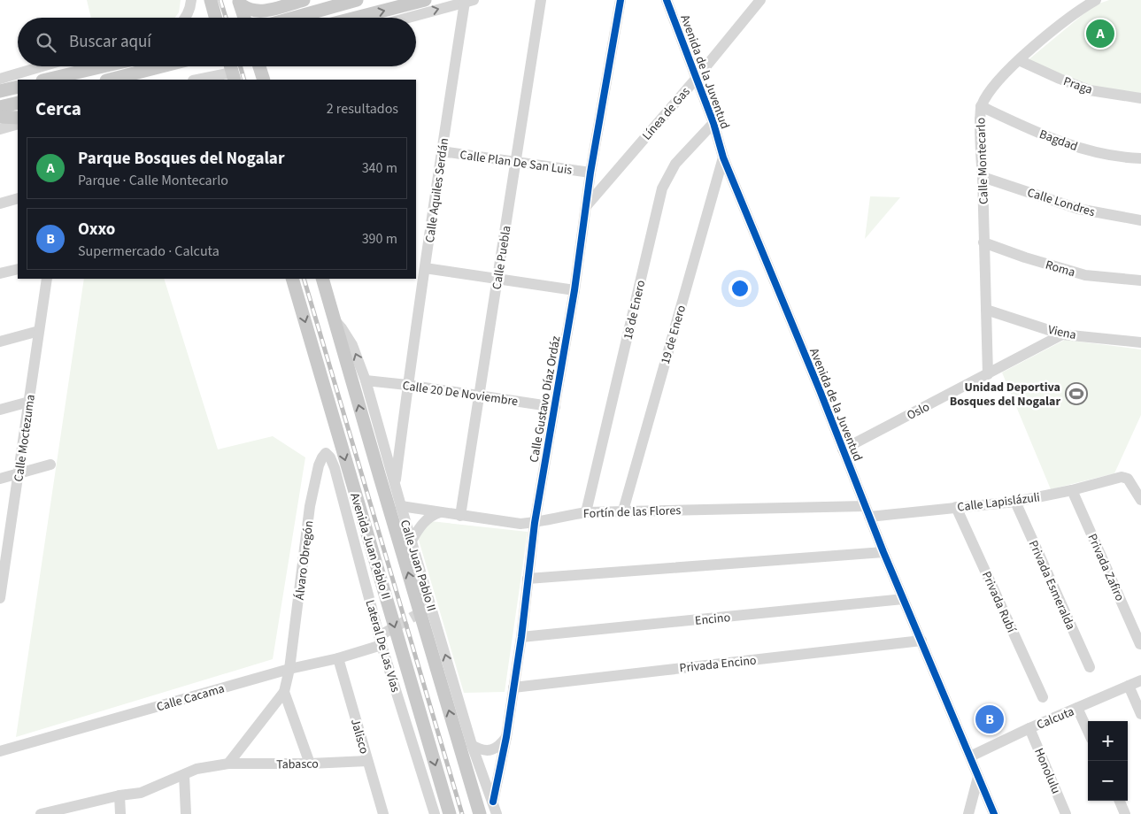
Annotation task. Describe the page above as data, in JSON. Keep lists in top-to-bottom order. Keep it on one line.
{"streets":{"main road":["Avenida Juan Pablo II"],"street":["Avenida de la Juventud","Praga","Línea de Gas","Bagdad","Calle Montecarlo","Calle Plan De San Luis","Calle Aquiles Serdán","Calle Londres","Calle Puebla","Roma","18 de Enero","Viena","19 de Enero","Calle 20 De Noviembre","Calle Gustavo Díaz Ordáz","Oslo","Calle Moctezuma","Calle Lapislázuli","Fortín de las Flores","Álvaro Obregón","Calle Juan Pablo II","Privada Zafiro","Privada Esmeralda","Privada Rubí","Encino","Lateral De Las Vías","Privada Encino","Calle Cacama","Calcuta","Jalisco","Tabasco","Honolulu"]},"crossings":[["Avenida de la Juventud","Línea de Gas"],["Avenida de la Juventud","18 de Enero"],["Avenida de la Juventud","19 de Enero"],["Avenida de la Juventud","Oslo"],["Avenida de la Juventud","Calle Lapislázuli"],["Avenida de la Juventud","Fortín de las Flores"],["Avenida de la Juventud","Encino"],["Avenida de la Juventud","Privada Encino"],["Avenida de la Juventud","Calcuta"],["Praga","Calle Montecarlo"],["Línea de Gas","Calle Gustavo Díaz Ordáz"],["Bagdad","Calle Montecarlo"],["Calle Montecarlo","Calle Londres"],["Calle Montecarlo","Roma"],["Calle Montecarlo","Viena"],["Calle Montecarlo","Oslo"],["Calle Plan De San Luis","Calle Aquiles Serdán"],["Calle Plan De San Luis","Calle Puebla"],["Calle Plan De San Luis","Calle Gustavo Díaz Ordáz"],["Calle Aquiles Serdán","Calle 20 De Noviembre"],["Calle Aquiles Serdán","Calle Juan Pablo II"],["Calle Puebla","Calle 20 De Noviembre"],["Calle Puebla","Fortín de las Flores"],["18 de Enero","Fortín de las Flores"],["Viena","Oslo"],["19 de Enero","Fortín de las Flores"],["Calle 20 De Noviembre","Calle Gustavo Díaz Ordáz"],["Calle 20 De Noviembre","Calle Juan Pablo II"],["Calle Gustavo Díaz Ordáz","Fortín de las Flores"],["Calle Gustavo Díaz Ordáz","Calle Juan Pablo II"],["Calle Gustavo Díaz Ordáz","Encino"],["Calle Gustavo Díaz Ordáz","Privada Encino"],["Calle Lapislázuli","Fortín de las Flores"],["Calle Lapislázuli","Privada Zafiro"],["Calle Lapislázuli","Privada Esmeralda"],["Calle Lapislázuli","Privada Rubí"],["Fortín de las Flores","Calle Juan Pablo II"],["Álvaro Obregón","Lateral De Las Vías"],["Álvaro Obregón","Calle Cacama"],["Lateral De Las Vías","Calle Cacama"],["Calle Cacama","Jalisco"],["Calcuta","Honolulu"],["Jalisco","Tabasco"]],"one_way":["Calle Juan Pablo II"],"places":{"sports":["Unidad Deportiva Bosques del Nogalar"]},"page":{"pins":["A","B"],"search":"Buscar aquí","heading":["Cerca","2 resultados"],"list":[{"mark":"A","name":"Parque Bosques del Nogalar","note":"Parque · Calle Montecarlo","value":"340 m"},{"mark":"B","name":"Oxxo","note":"Supermercado · Calcuta","value":"390 m"}],"map_buttons":["+","−"]}}
